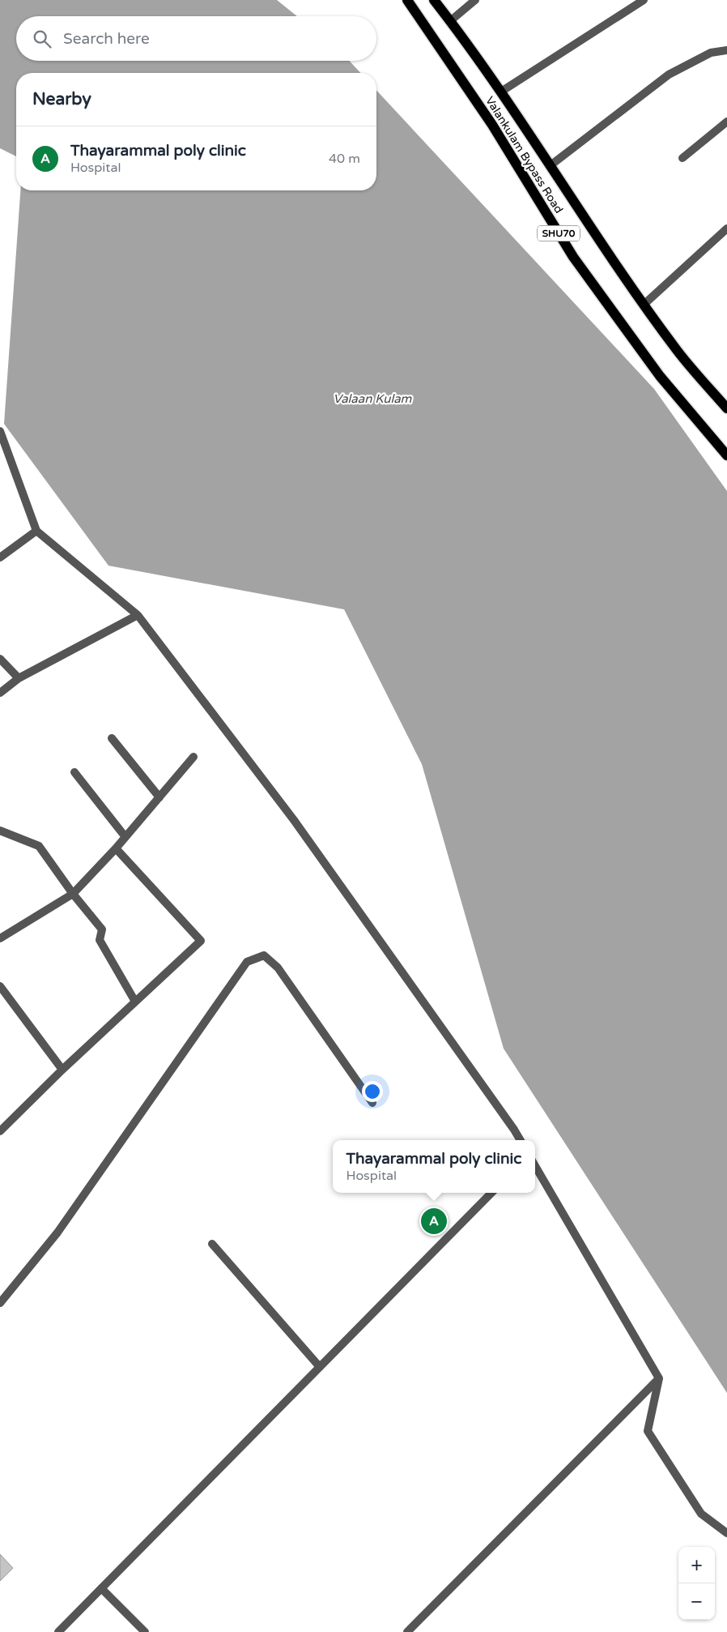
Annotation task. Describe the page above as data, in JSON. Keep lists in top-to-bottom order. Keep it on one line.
{"streets":{"main road":["Valankulam Bypass Road","SHU70"]},"water":["Valaan Kulam"],"page":{"search":"Search here","heading":"Nearby","list":[{"mark":"A","name":"Thayarammal poly clinic","note":"Hospital","value":"40 m"}],"popup":["Thayarammal poly clinic","Hospital"],"pins":"A","map_buttons":["+","−"]}}
